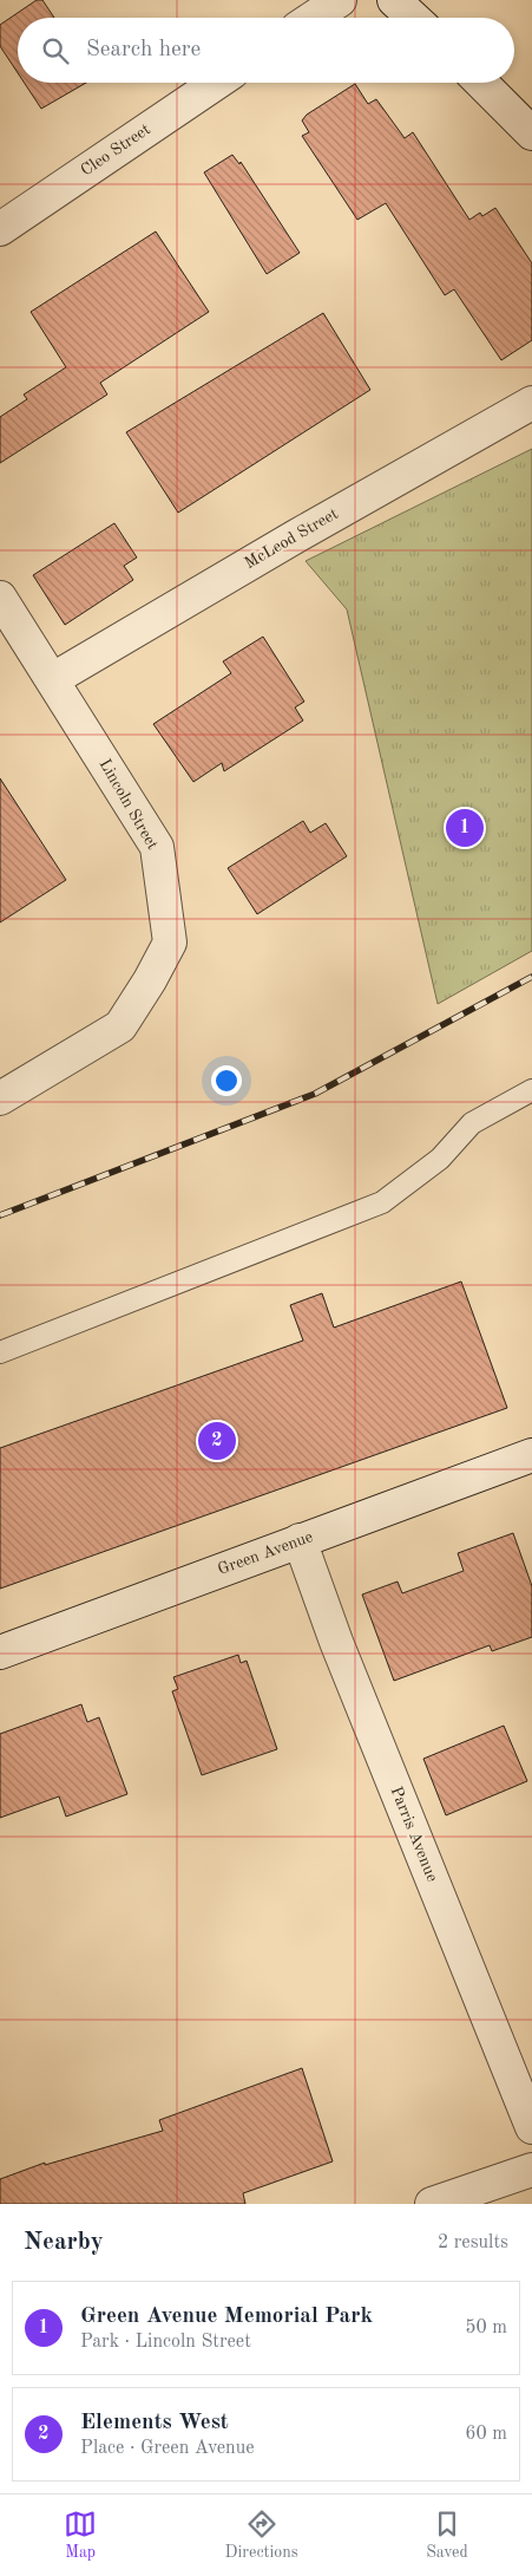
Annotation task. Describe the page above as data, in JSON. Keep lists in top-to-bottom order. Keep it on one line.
{"streets":{"street":["Cleo Street","McLeod Street","Lincoln Street","Green Avenue","Parris Avenue"]},"crossings":[["McLeod Street","Lincoln Street"],["Green Avenue","Parris Avenue"]],"page":{"search":"Search here","pins":["1","2"],"heading":["Nearby","2 results"],"list":[{"mark":"1","name":"Green Avenue Memorial Park","note":"Park · Lincoln Street","value":"50 m"},{"mark":"2","name":"Elements West","note":"Place · Green Avenue","value":"60 m"}],"nav":["Map","Directions","Saved"]}}
